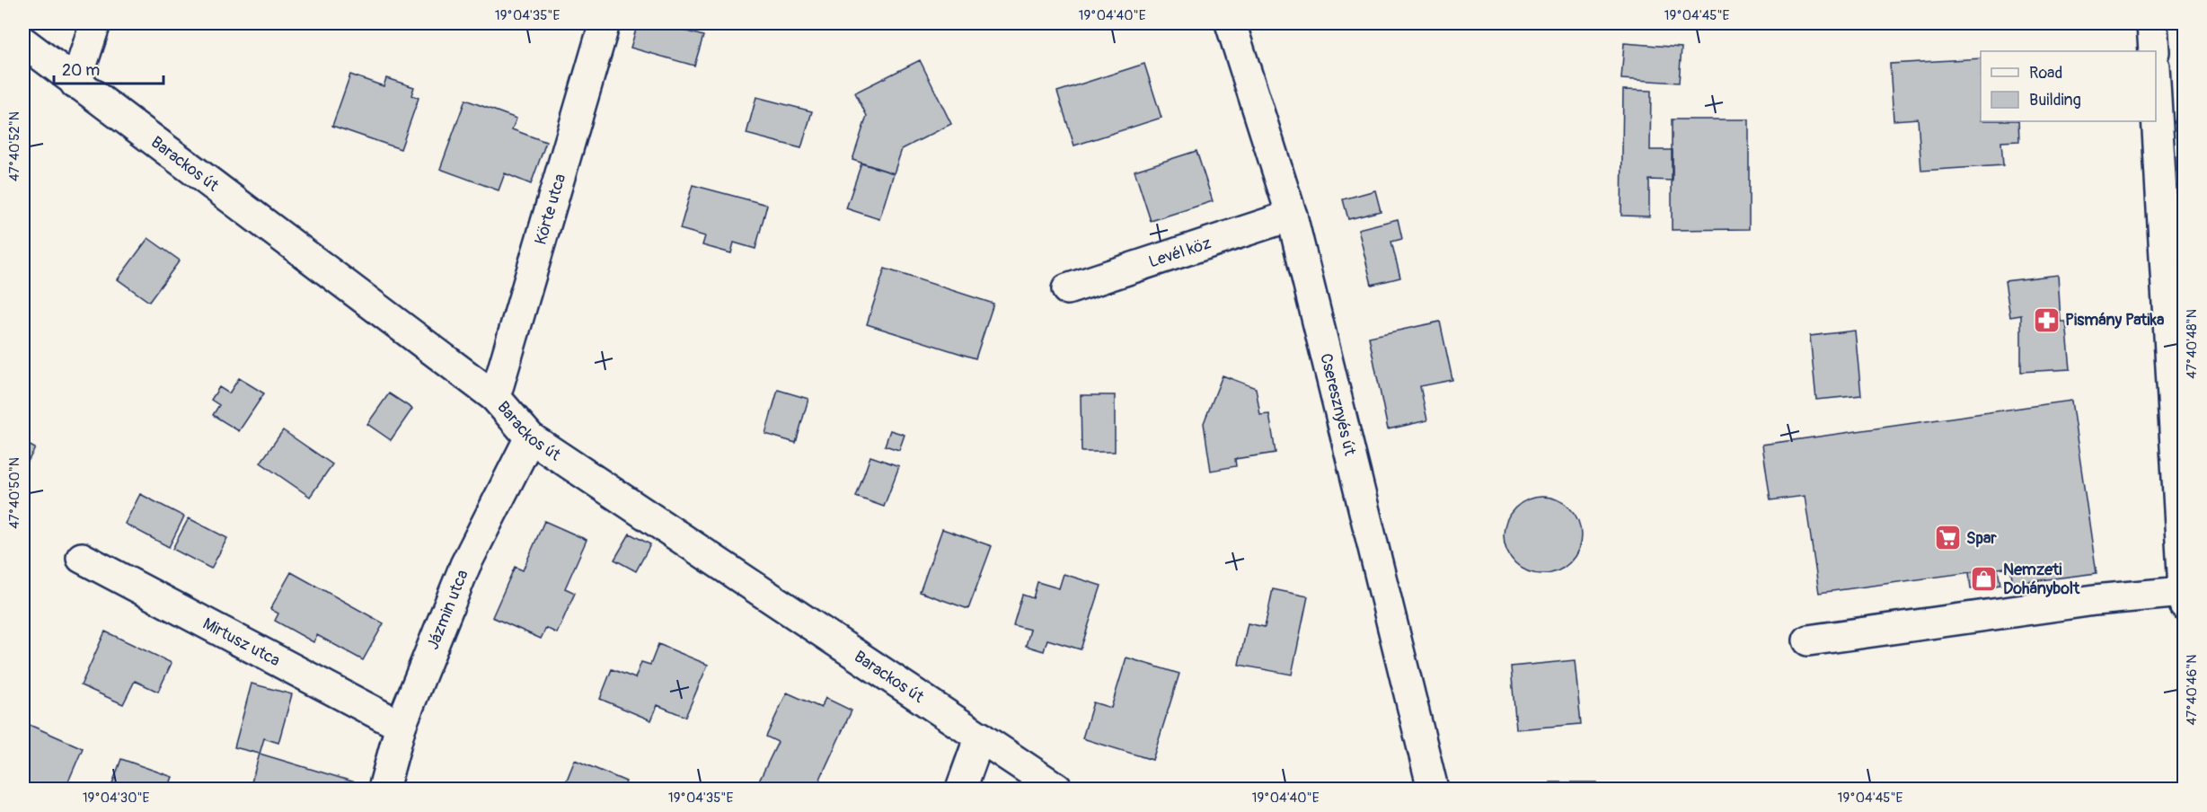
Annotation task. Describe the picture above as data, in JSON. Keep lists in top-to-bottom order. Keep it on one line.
{"streets":{"street":["Barackos út","Körte utca","Levél köz","Cseresznyés út","Jázmin utca","Mirtusz utca"]},"crossings":[["Barackos út","Körte utca"],["Barackos út","Jázmin utca"],["Levél köz","Cseresznyés út"],["Jázmin utca","Mirtusz utca"]],"places":{"pharmacy":["Pismány Patika"],"supermarket":["Spar"],"shop":["Nemzeti Dohánybolt"]},"legend":["Road","Building"],"scale_bar":"20 m","coordinates":["19°04'35\"E","19°04'40\"E","19°04'45\"E","47°40'52\"N","47°40'48\"N","47°40'50\"N","47°40'46\"N","19°04'30\"E"]}
